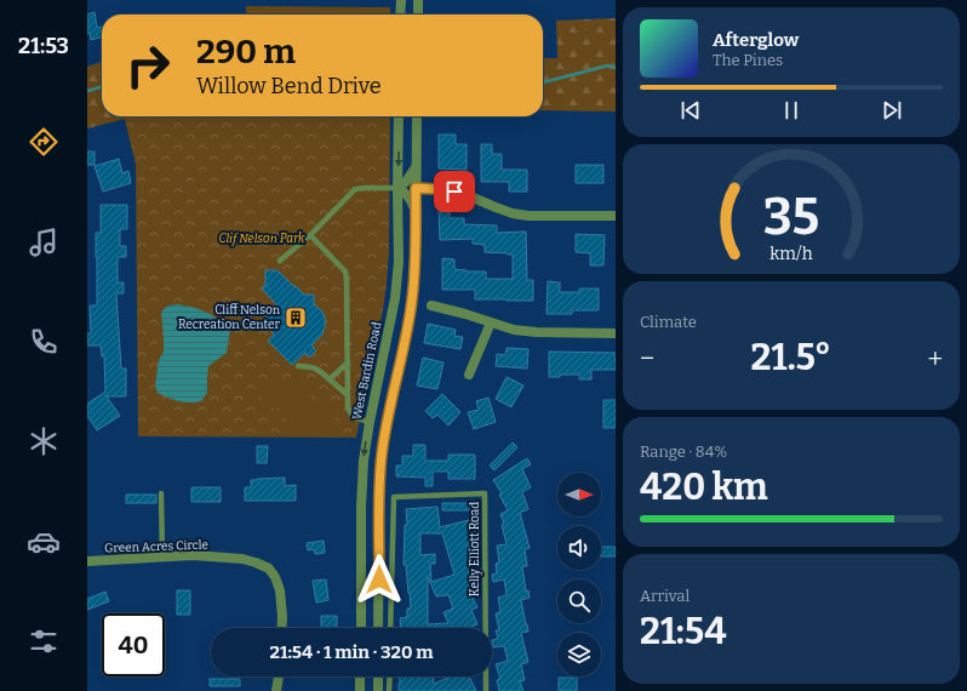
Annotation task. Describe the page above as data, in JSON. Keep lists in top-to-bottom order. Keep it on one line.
{"streets":{"street":["West Bardin Road","Green Acres Circle"],"lane":["Kelly Elliott Road"]},"parks":["Clif Nelson Park"],"places":{"building":["Cliff Nelson Recreation Center"]},"north":"right","page":{"tabs":"21:53","turn":["290 m","Willow Bend Drive"],"song":["Afterglow","The Pines"],"tile":["Climate",["Range · 84%","420 km"],["Arrival","21:54"]],"heat":["−","21.5°","+"],"limit":"40","trip":"21:54 · 1 min · 320 m","gauge":["35","km/h"]}}
